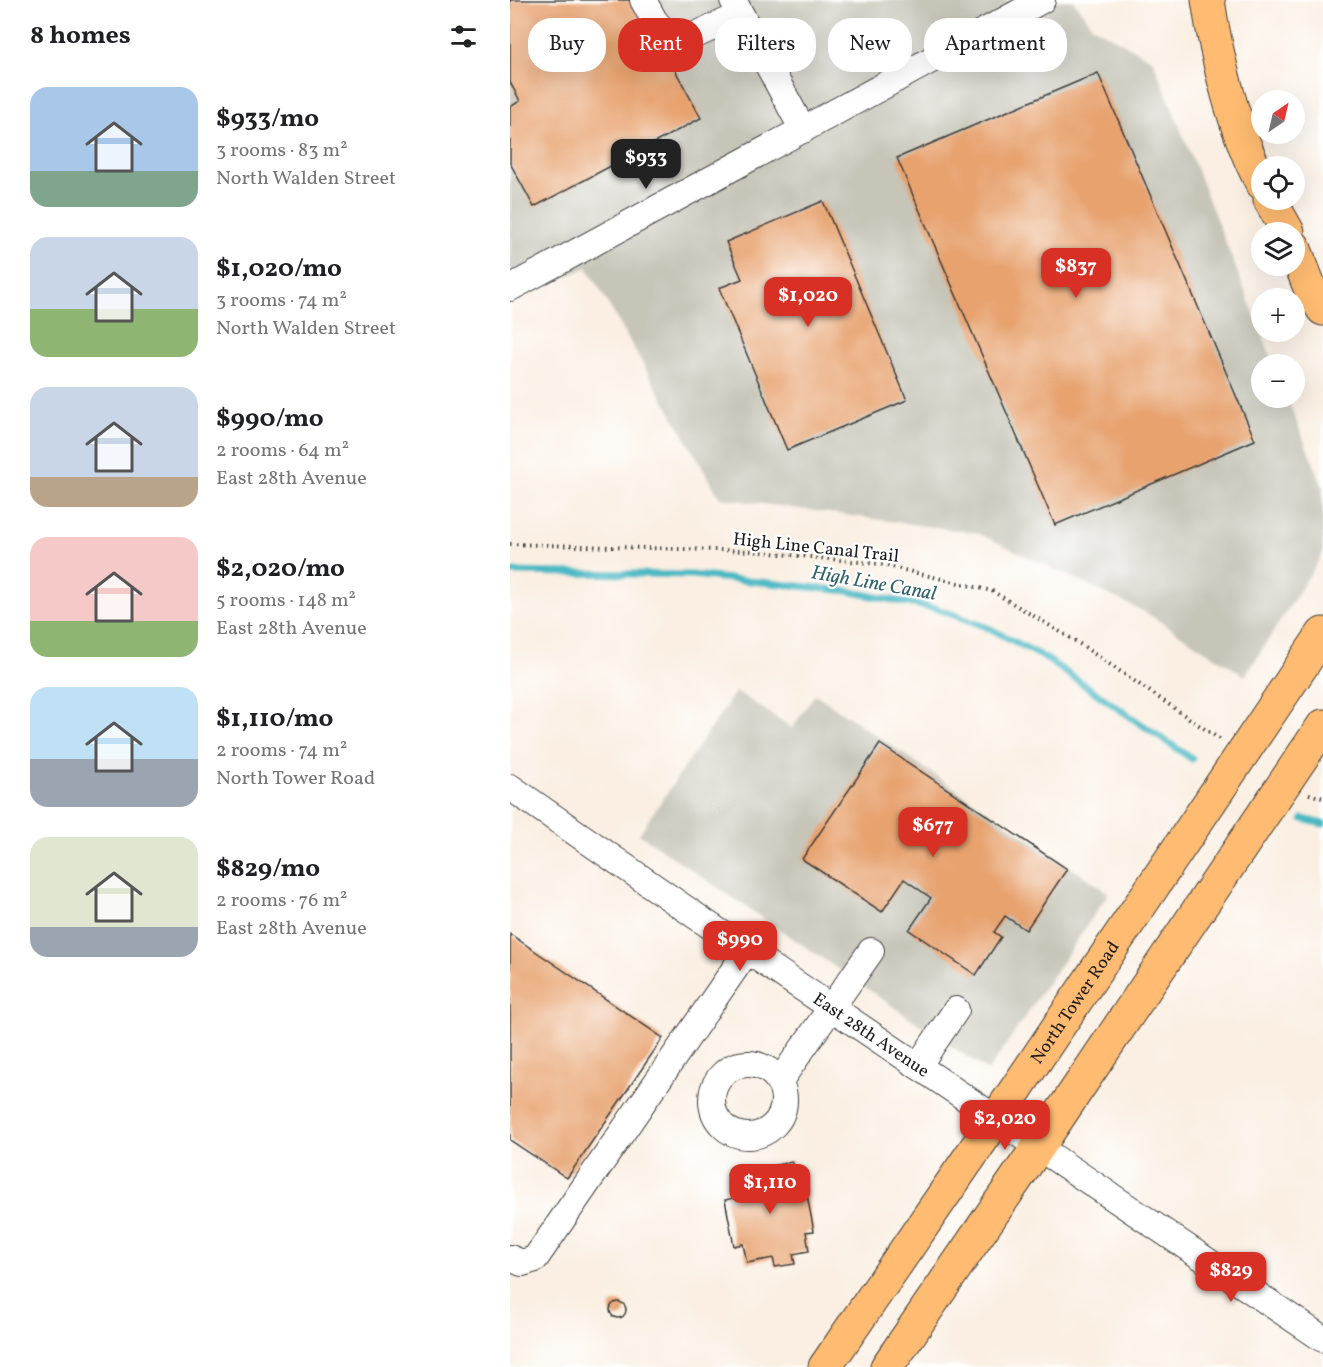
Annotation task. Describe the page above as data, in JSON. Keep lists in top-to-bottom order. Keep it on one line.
{"streets":{"main road":["North Tower Road"],"street":["East 28th Avenue"],"path":["High Line Canal Trail"]},"crossings":[["North Tower Road","East 28th Avenue"]],"water":["High Line Canal"],"north":"top right","page":{"heading":"8 homes","chip":["Buy","Rent","Filters","New","Apartment"],"list":[{"name":"$933/mo","note":"3 rooms · 83 m² · North Walden Street"},{"name":"$1,020/mo","note":"3 rooms · 74 m² · North Walden Street"},{"name":"$990/mo","note":"2 rooms · 64 m² · East 28th Avenue"},{"name":"$2,020/mo","note":"5 rooms · 148 m² · East 28th Avenue"},{"name":"$1,110/mo","note":"2 rooms · 74 m² · North Tower Road"},{"name":"$829/mo","note":"2 rooms · 76 m² · East 28th Avenue"}],"map_buttons":["+","−"],"price":["$933","$837","$1,020","$677","$990","$2,020","$1,110","$829"]}}
